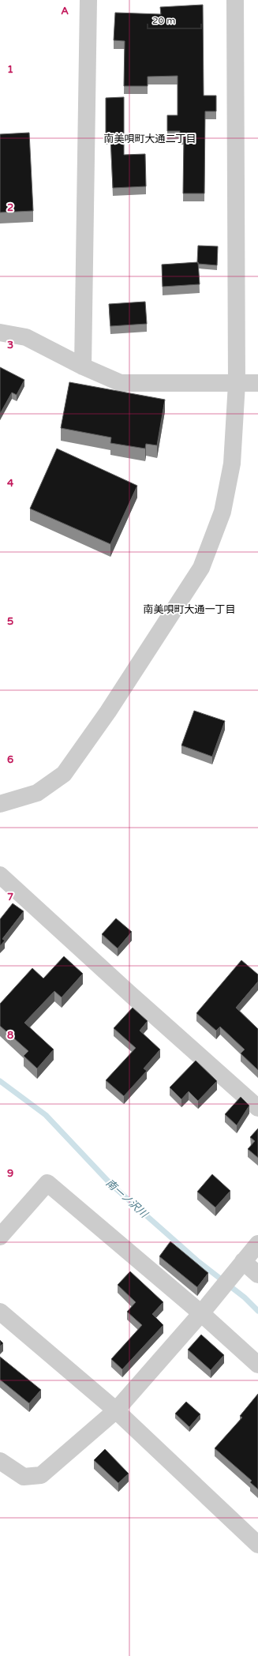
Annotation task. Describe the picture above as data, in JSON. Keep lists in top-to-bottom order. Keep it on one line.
{"districts":["南美唄町大通二丁目","南美唄町大通一丁目"],"water":["南一ノ沢川"],"scale_bar":"20 m","grid":{"columns":["A"],"rows":["1","2","3","4","5","6","7","8","9"]}}
